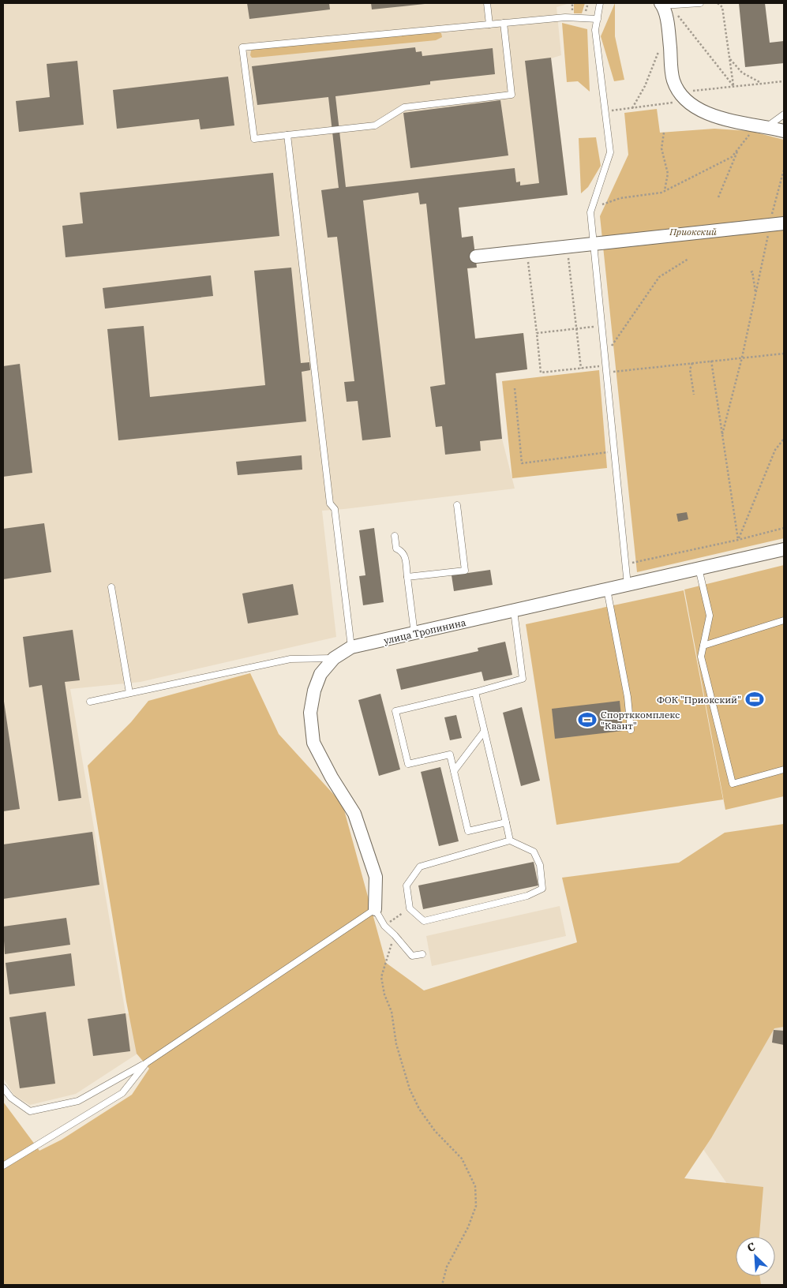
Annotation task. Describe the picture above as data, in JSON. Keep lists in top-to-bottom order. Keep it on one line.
{"streets":{"street":["улица Тропинина"]},"parks":["Приокский"],"places":{"sports":["ФОК \"Приокский\"","Спортккомплекс \"Квант\""]},"north":"top left"}
